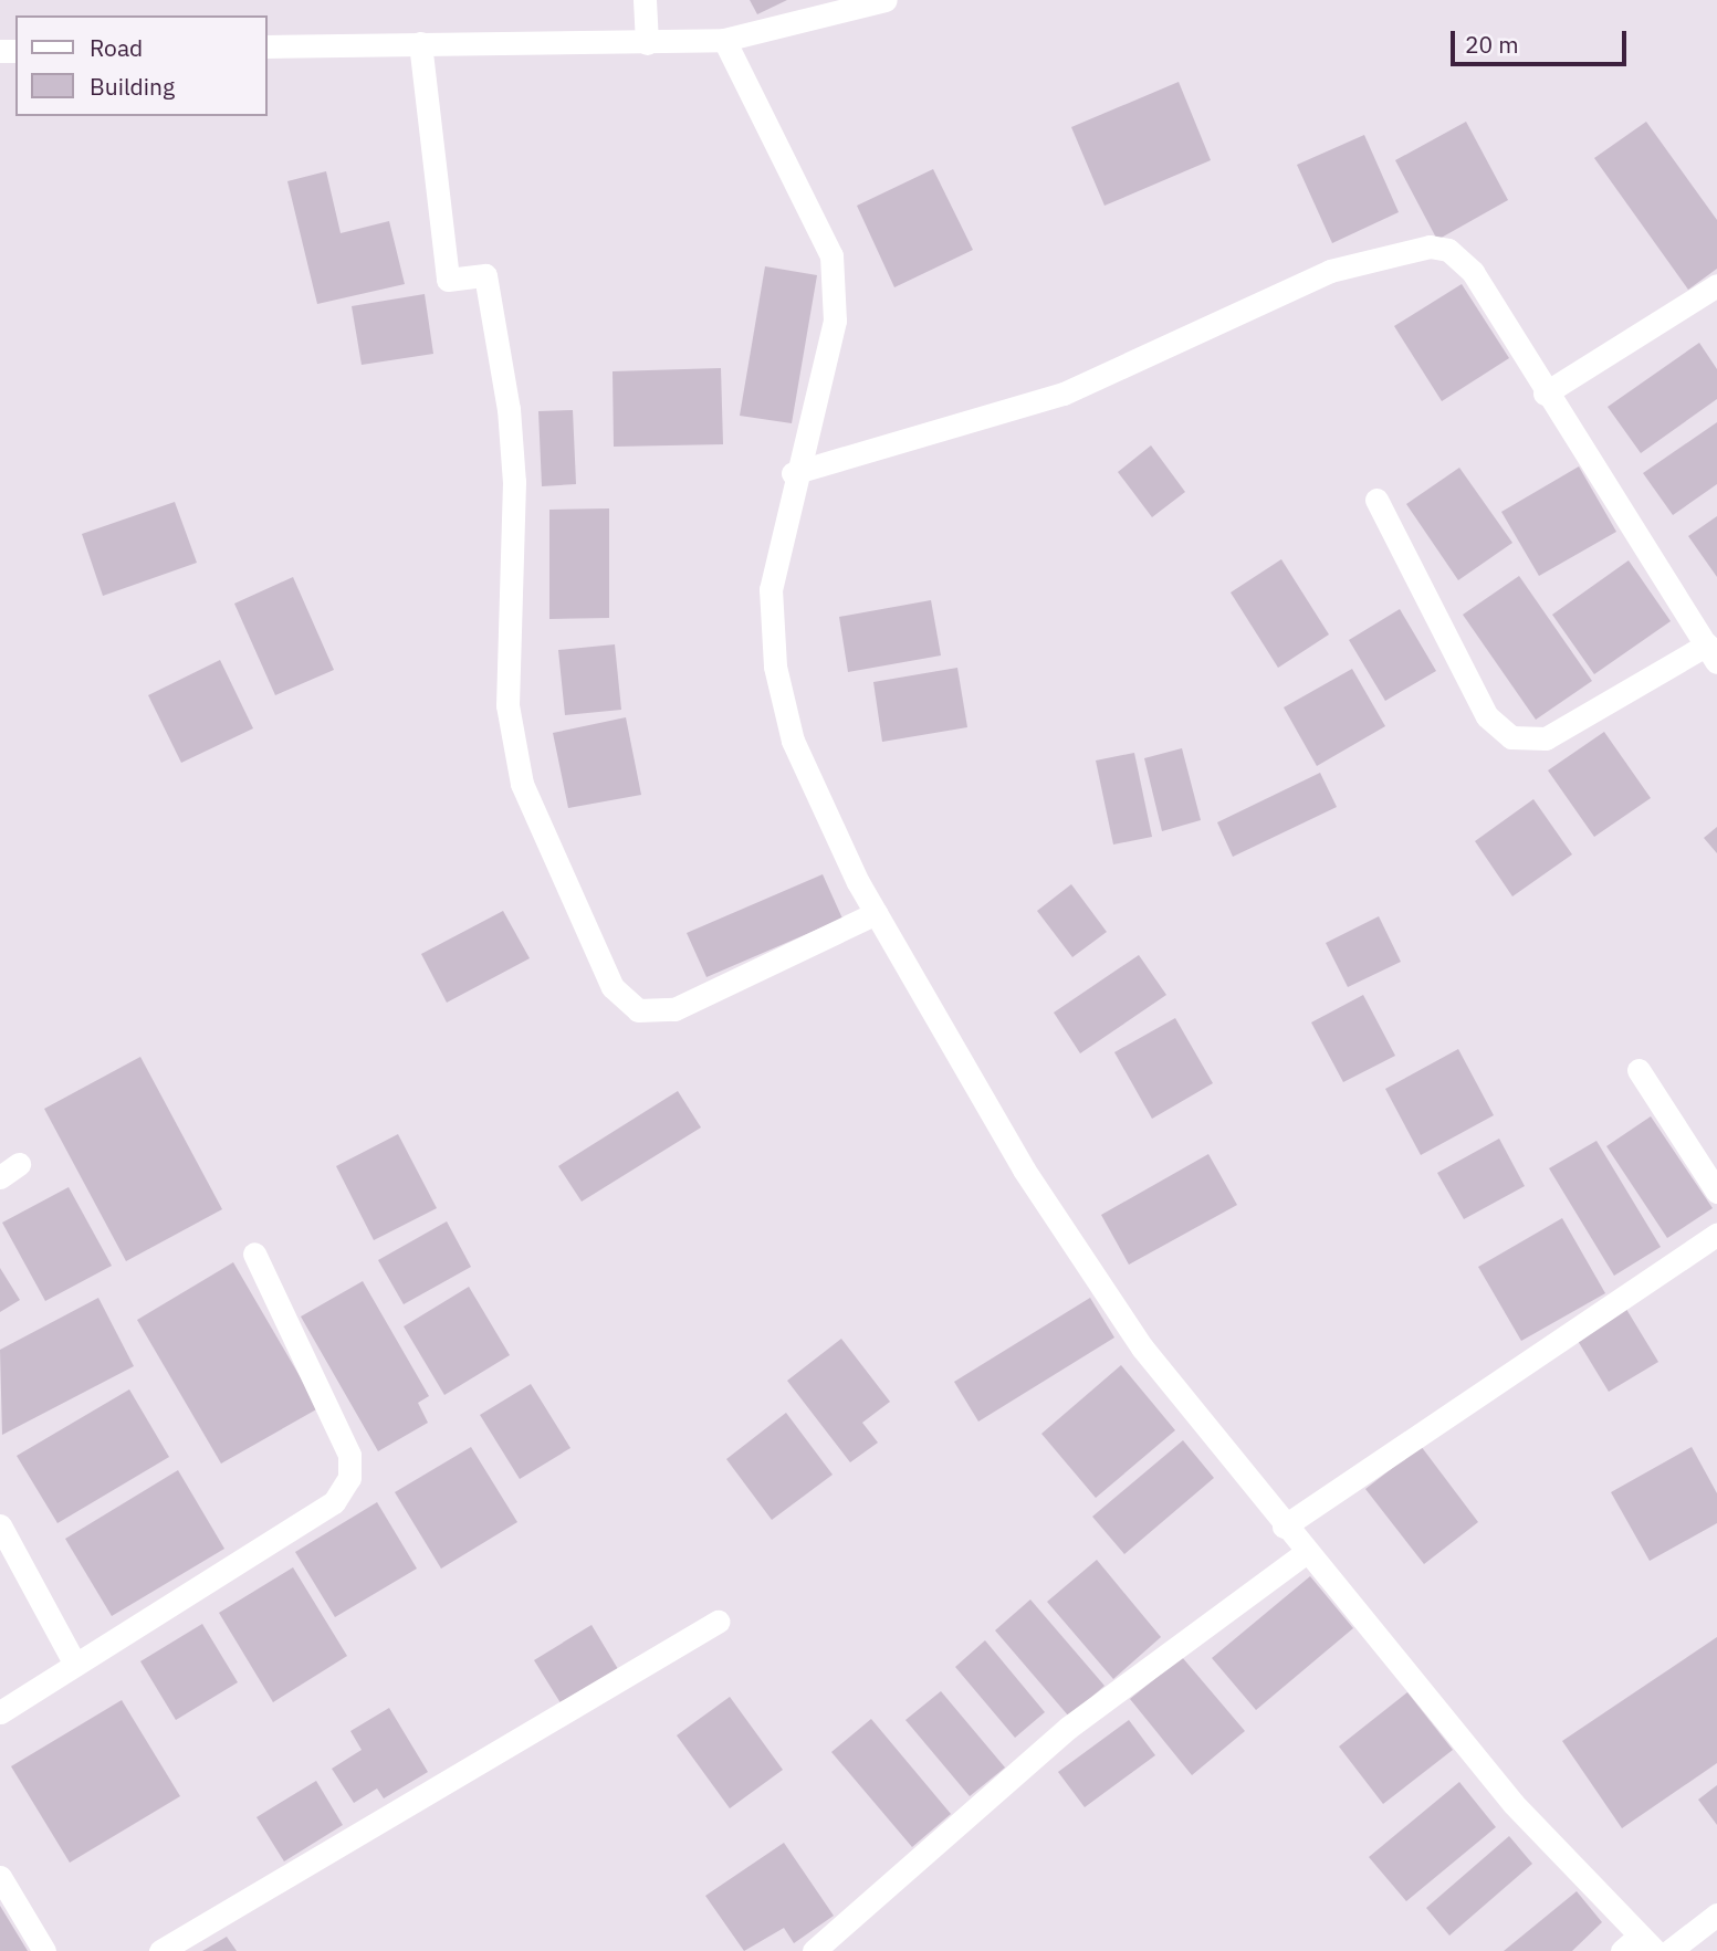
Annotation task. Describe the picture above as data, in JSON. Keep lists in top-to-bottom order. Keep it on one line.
{"legend":["Road","Building"],"scale_bar":"20 m"}
